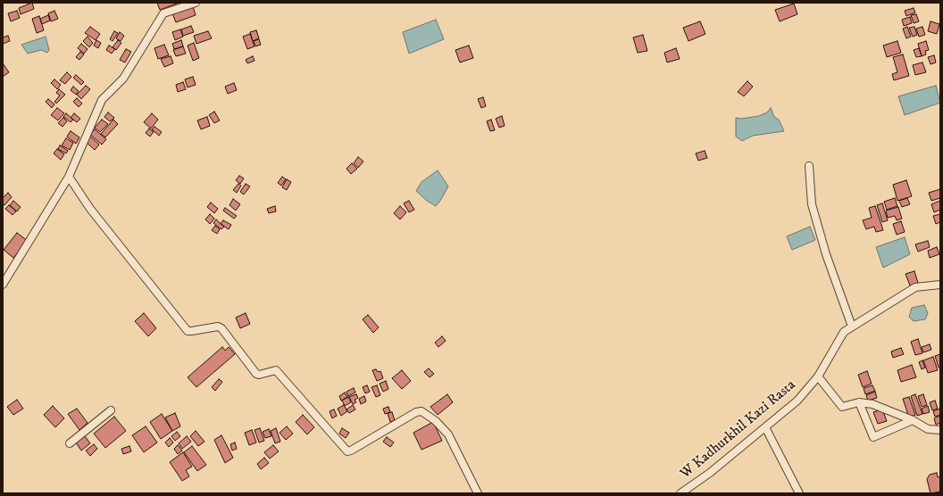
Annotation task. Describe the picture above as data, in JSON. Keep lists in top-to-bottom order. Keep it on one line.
{"streets":{"street":["W Kadhurkhil Kazi Rasta"]}}
